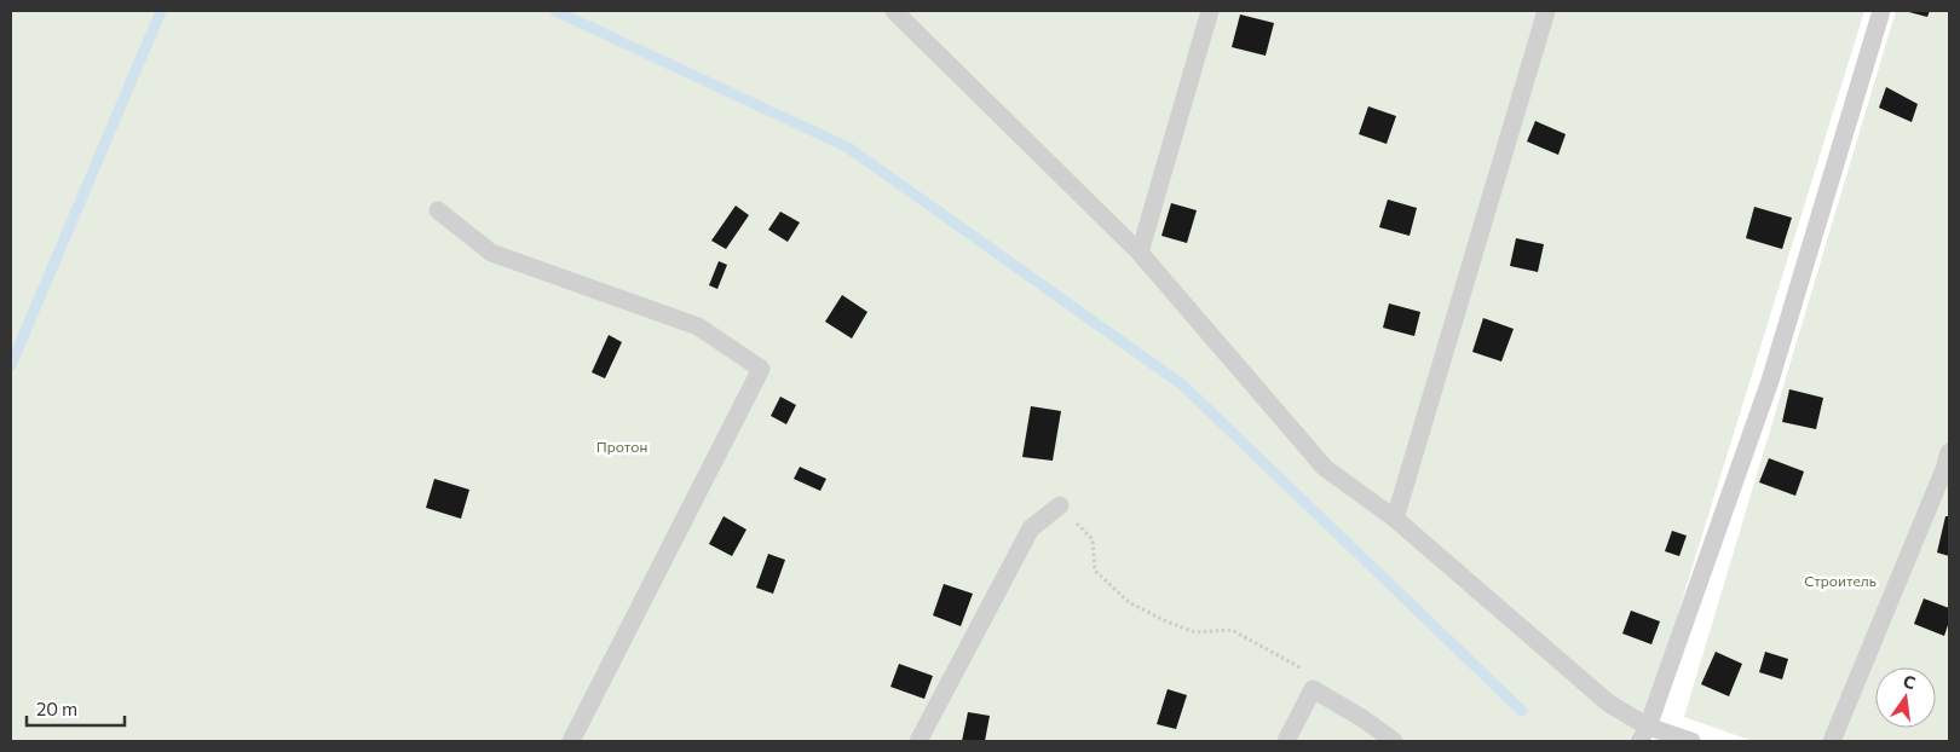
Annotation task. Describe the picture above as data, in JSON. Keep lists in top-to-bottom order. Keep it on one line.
{"parks":["Протон","Строитель"],"scale_bar":"20 m","north":"top"}
